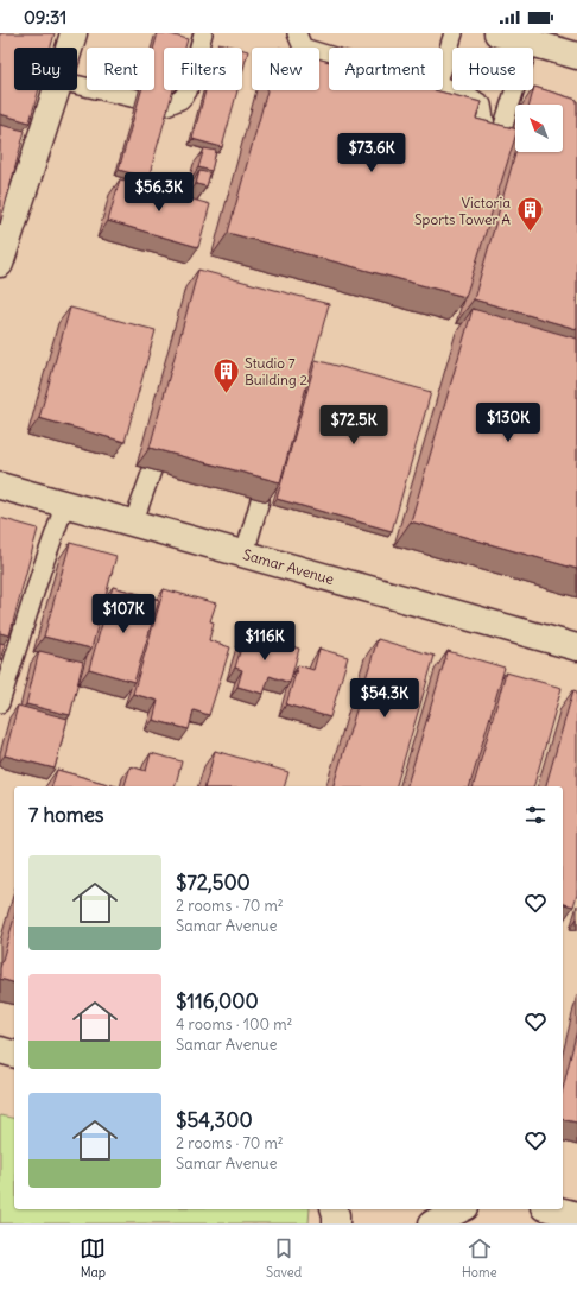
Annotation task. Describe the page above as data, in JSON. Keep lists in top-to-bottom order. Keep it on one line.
{"streets":{"main road":["Samar Avenue"]},"places":{"building":["Victoria Sports Tower A","Studio 7 Building 2"]},"north":"top left","page":{"status":"09:31","chip":["Buy","Rent","Filters","New","Apartment","House"],"price":["$73.6K","$56.3K","$130K","$72.5K","$107K","$116K","$54.3K"],"heading":"7 homes","list":[{"name":"$72,500","note":"2 rooms · 70 m² · Samar Avenue"},{"name":"$116,000","note":"4 rooms · 100 m² · Samar Avenue"},{"name":"$54,300","note":"2 rooms · 70 m² · Samar Avenue"}],"tabs":["Map","Saved","Home"]}}
